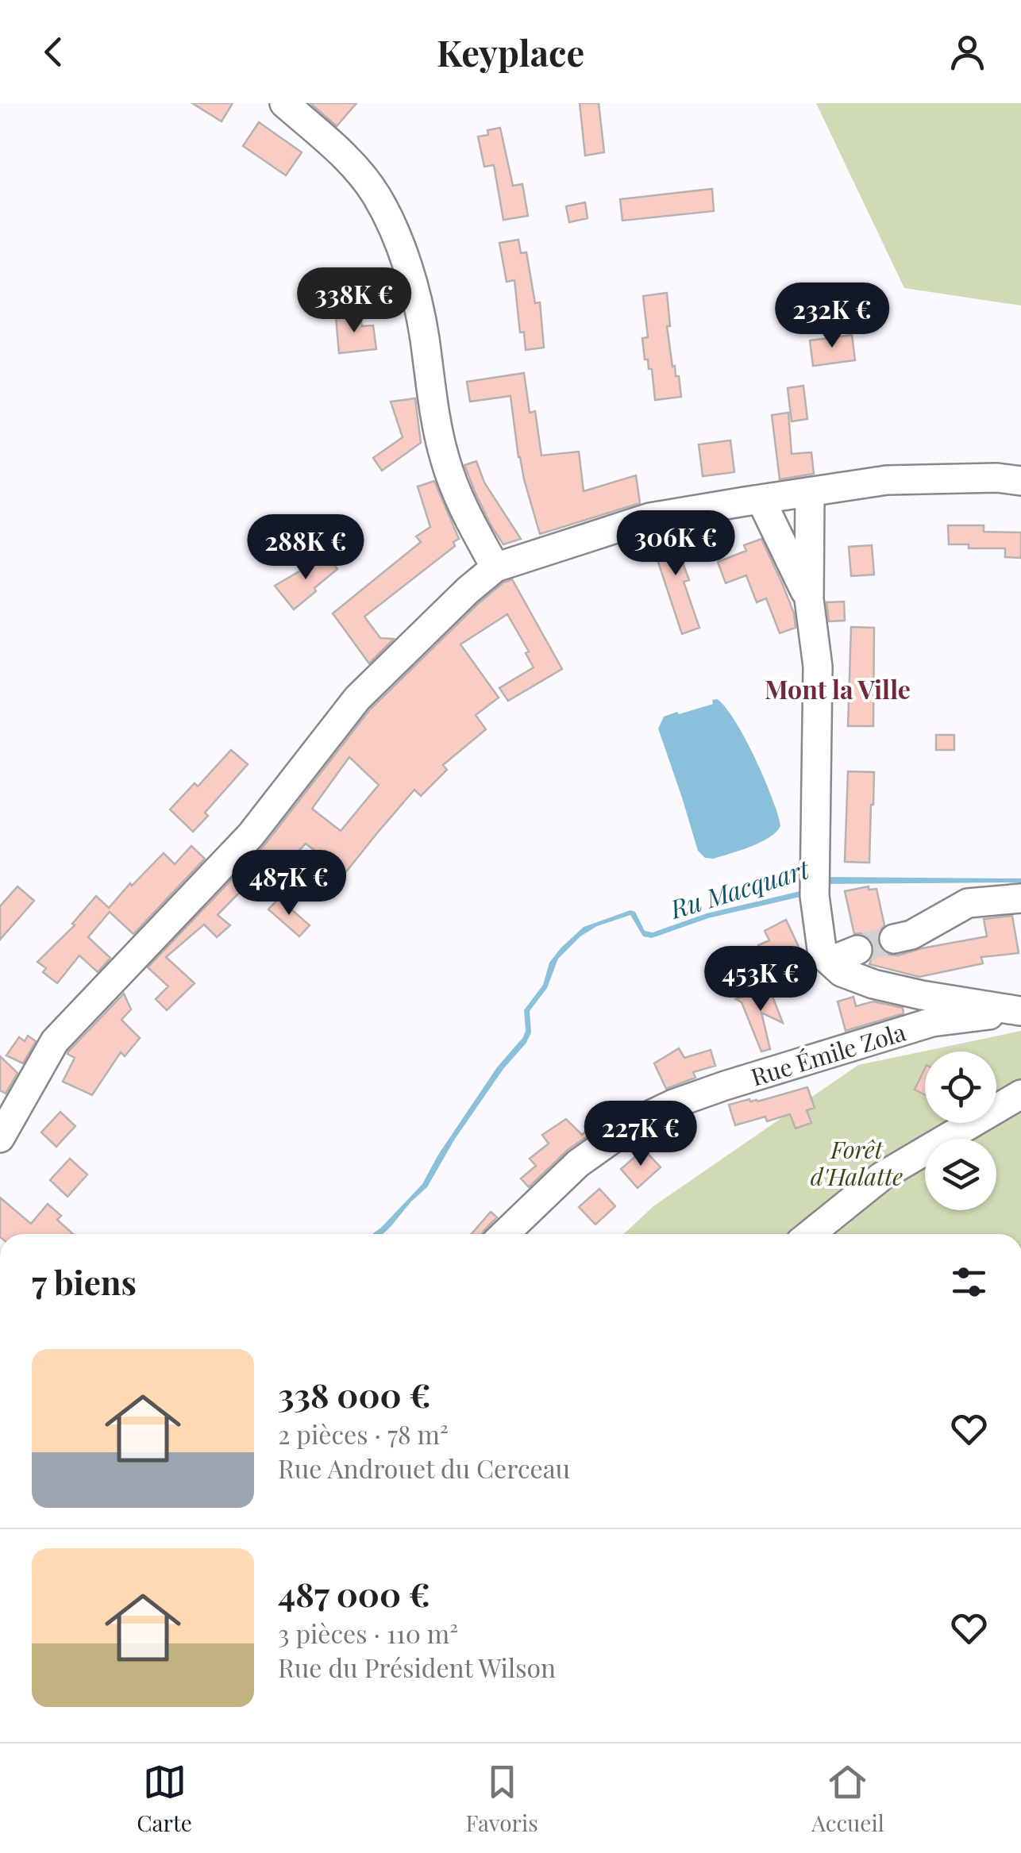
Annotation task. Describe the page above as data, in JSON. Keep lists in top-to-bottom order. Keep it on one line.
{"streets":{"street":["Rue Émile Zola"]},"districts":["Mont la Ville"],"water":["Ru Macquart"],"parks":["Forêt d'Halatte"],"page":{"header":"Keyplace","price":["338K €","232K €","306K €","288K €","487K €","453K €","227K €"],"heading":"7 biens","list":[{"name":"338 000 €","note":"2 pièces · 78 m² · Rue Androuet du Cerceau"},{"name":"487 000 €","note":"3 pièces · 110 m² · Rue du Président Wilson"}],"tabs":["Carte","Favoris","Accueil"]}}
